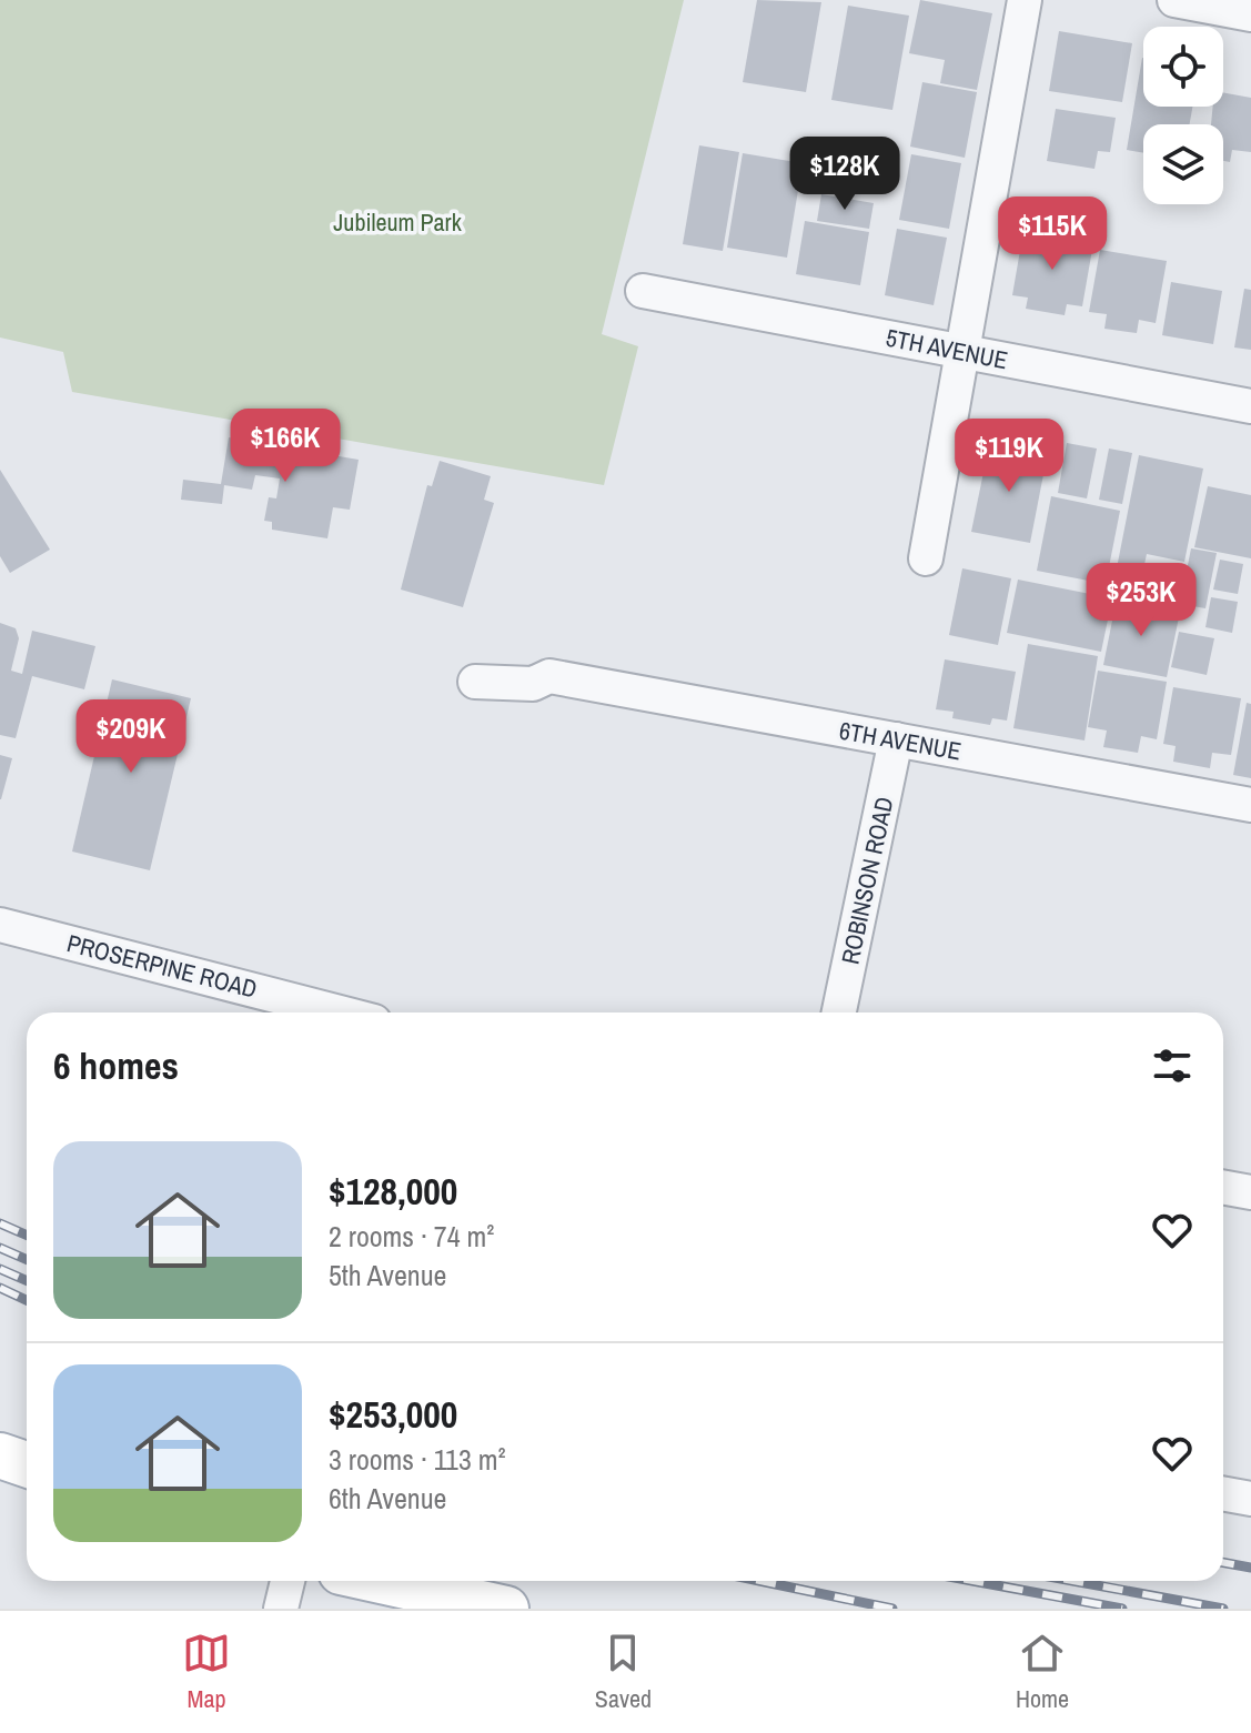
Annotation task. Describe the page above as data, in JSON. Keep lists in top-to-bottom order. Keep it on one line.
{"streets":{"street":["5TH AVENUE","6TH AVENUE","ROBINSON ROAD","PROSERPINE ROAD"]},"crossings":[["6TH AVENUE","ROBINSON ROAD"]],"parks":["Jubileum Park"],"page":{"price":["$128K","$115K","$166K","$119K","$253K","$209K"],"heading":"6 homes","list":[{"name":"$128,000","note":"2 rooms · 74 m² · 5th Avenue"},{"name":"$253,000","note":"3 rooms · 113 m² · 6th Avenue"}],"tabs":["Map","Saved","Home"]}}
